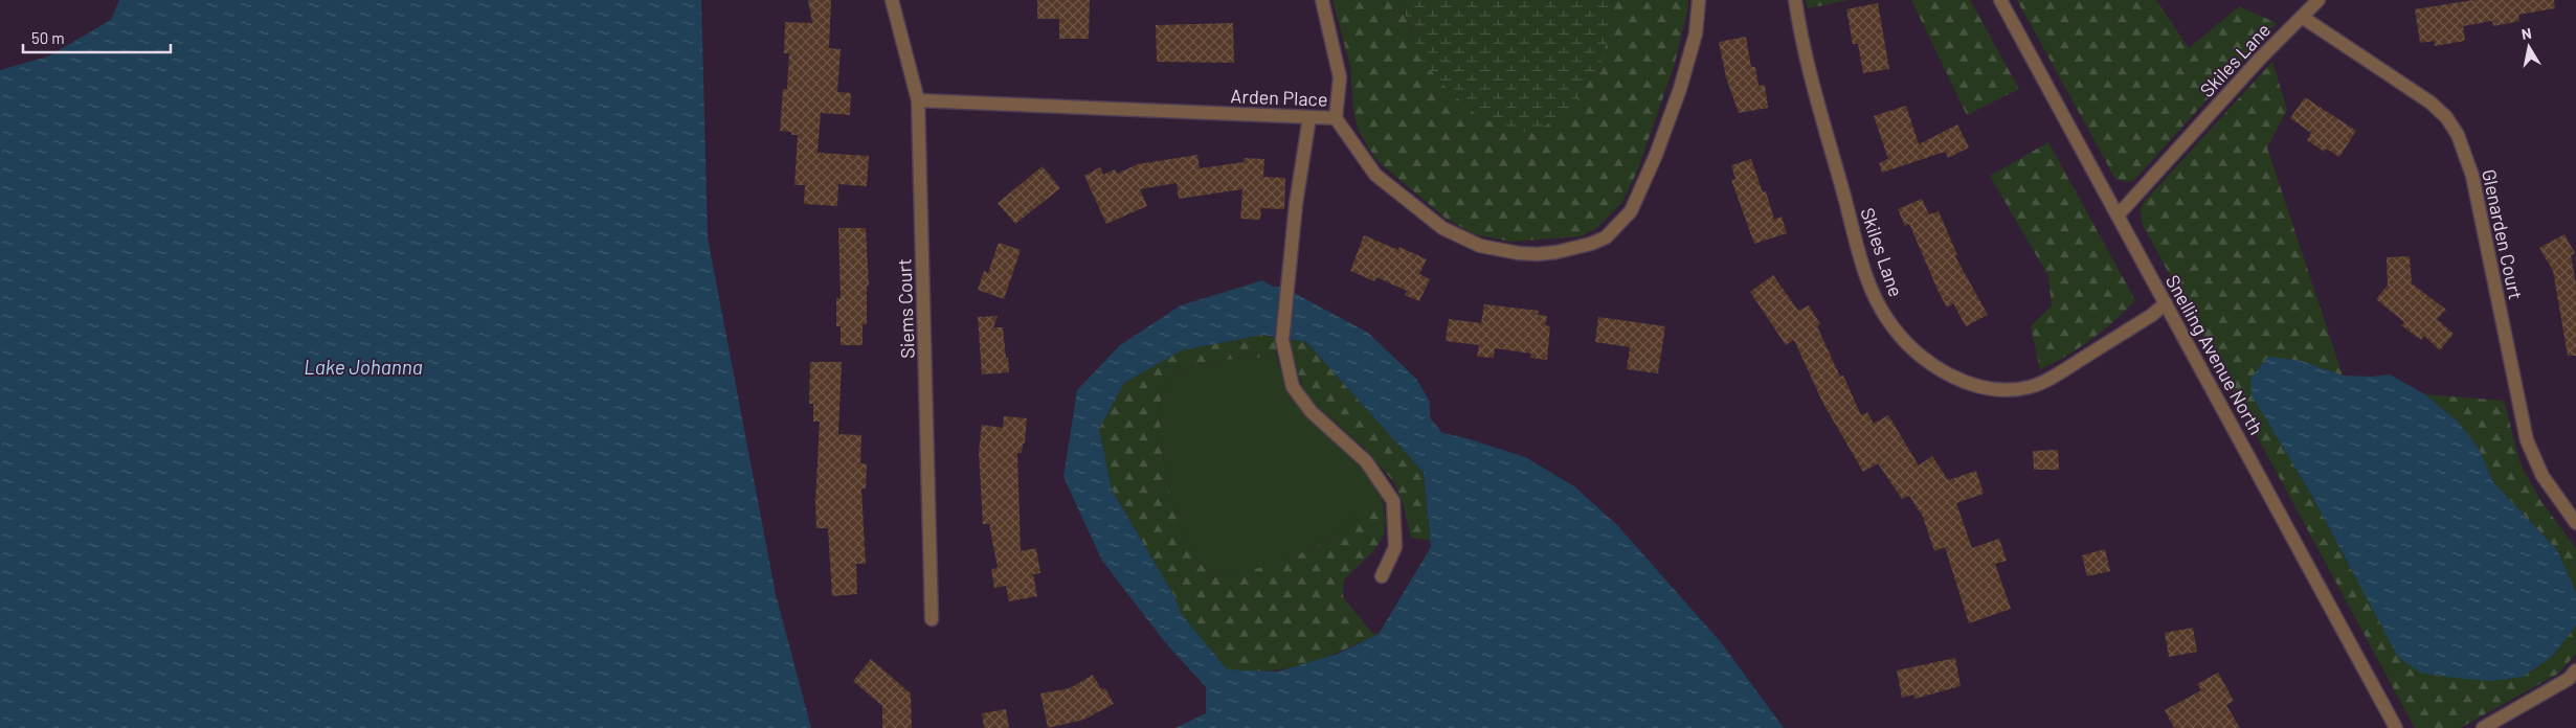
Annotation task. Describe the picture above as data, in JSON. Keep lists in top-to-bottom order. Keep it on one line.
{"streets":{"street":["Skiles Lane","Arden Place","Glenarden Court","Siems Court","Snelling Avenue North"]},"crossings":[["Skiles Lane","Glenarden Court"],["Skiles Lane","Snelling Avenue North"],["Arden Place","Siems Court"]],"water":["Lake Johanna"],"scale_bar":"50 m","north":"top"}
